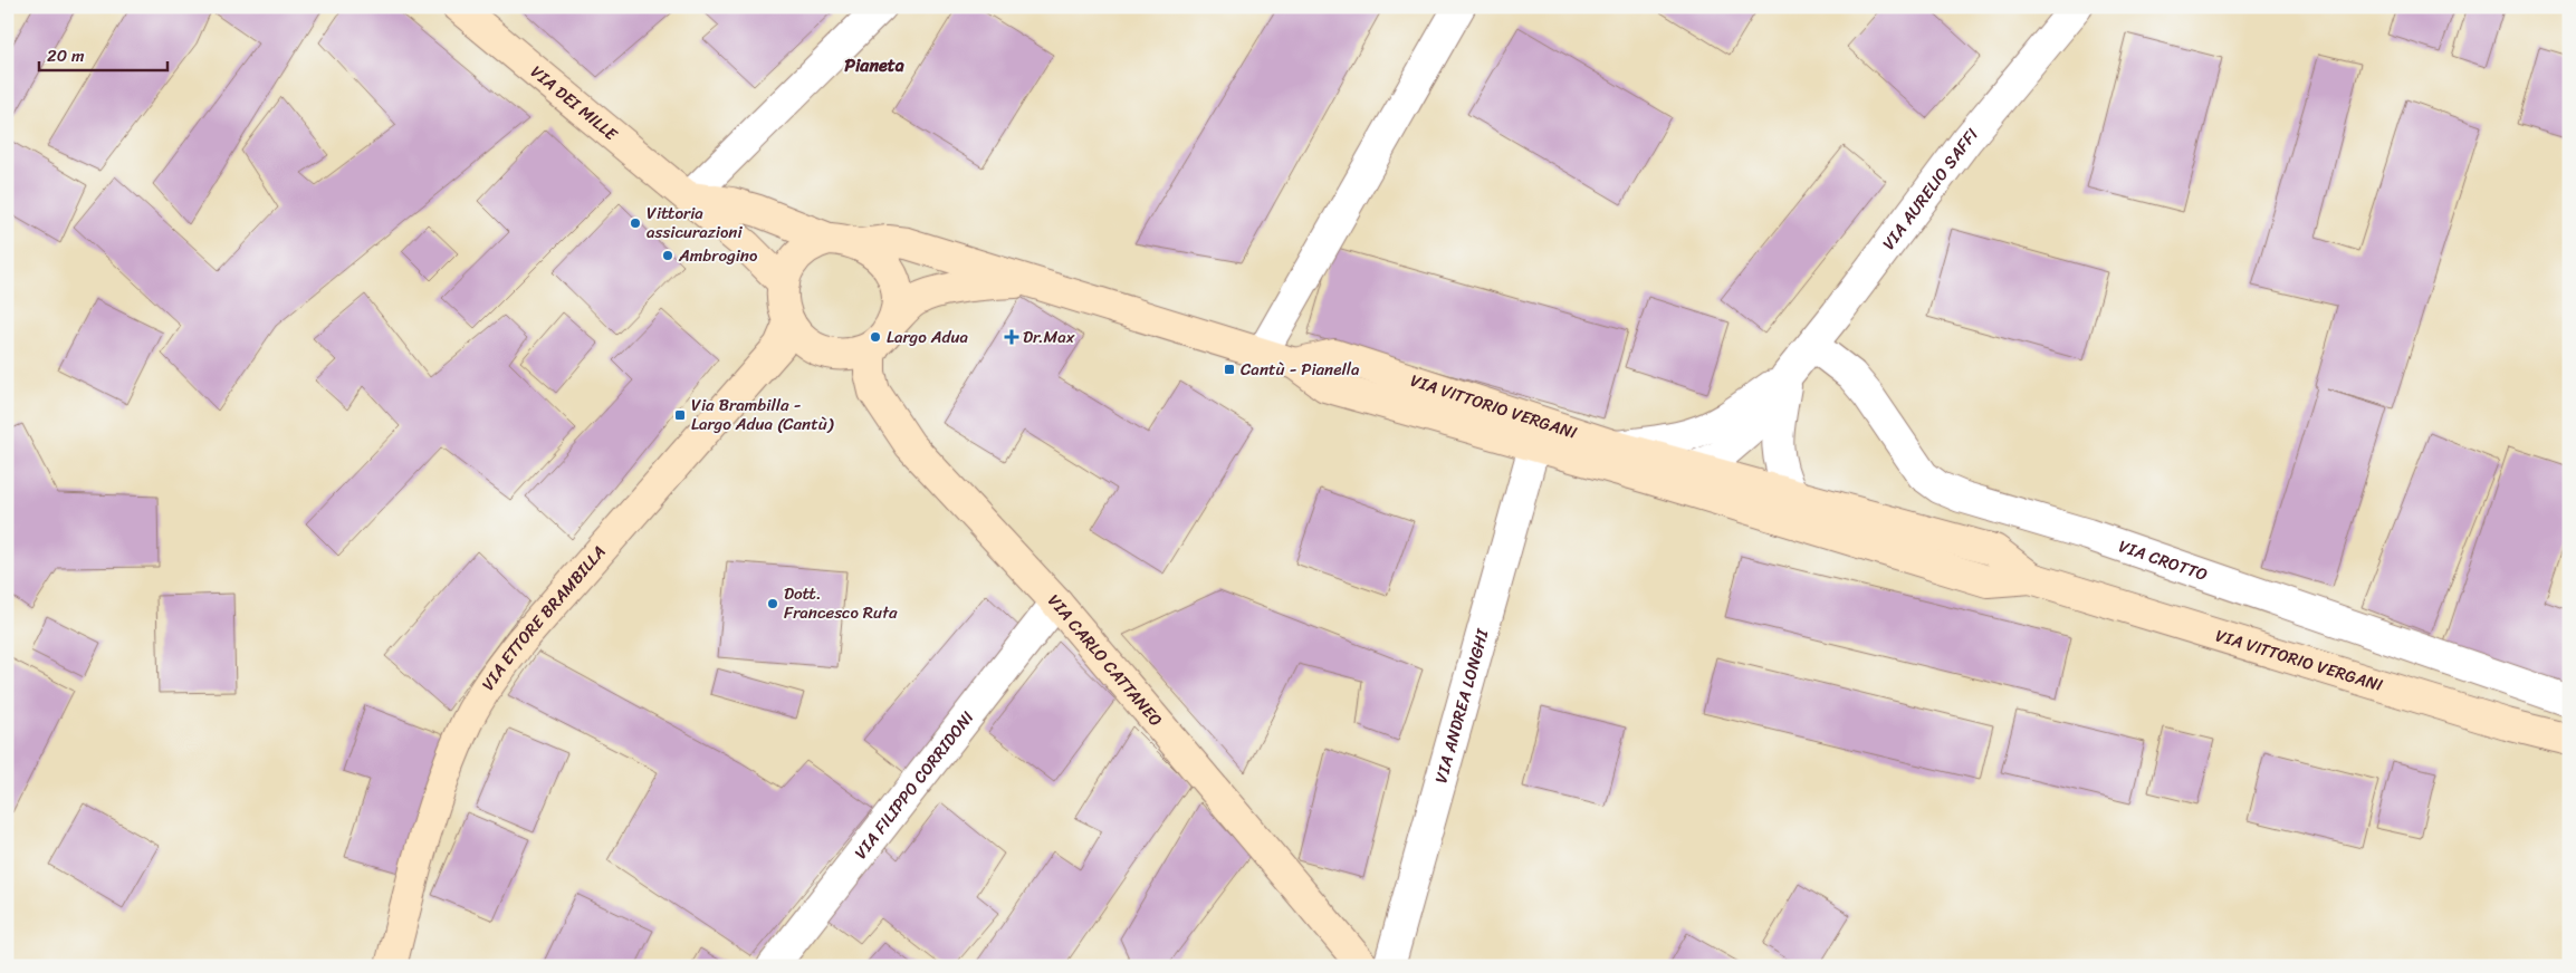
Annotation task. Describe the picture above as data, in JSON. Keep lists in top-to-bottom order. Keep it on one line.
{"streets":{"street":["VIA DEI MILLE","VIA AURELIO SAFFI","VIA VITTORIO VERGANI","VIA CROTTO","VIA ETTORE BRAMBILLA","VIA CARLO CATTANEO","VIA ANDREA LONGHI","VIA FILIPPO CORRIDONI"]},"crossings":[["VIA DEI MILLE","VIA VITTORIO VERGANI"],["VIA DEI MILLE","VIA ETTORE BRAMBILLA"],["VIA DEI MILLE","VIA CARLO CATTANEO"],["VIA AURELIO SAFFI","VIA VITTORIO VERGANI"],["VIA AURELIO SAFFI","VIA CROTTO"],["VIA VITTORIO VERGANI","VIA ETTORE BRAMBILLA"],["VIA VITTORIO VERGANI","VIA CARLO CATTANEO"],["VIA VITTORIO VERGANI","VIA ANDREA LONGHI"],["VIA ETTORE BRAMBILLA","VIA CARLO CATTANEO"],["VIA CARLO CATTANEO","VIA FILIPPO CORRIDONI"]],"districts":["Pianeta"],"places":{"other":["Vittoria assicurazioni","Ambrogino","Largo Adua","Dott. Francesco Ruta"],"health":["Dr.Max"],"transit":["Cantù - Pianella","Via Brambilla - Largo Adua (Cantù)"]},"scale_bar":"20 m"}
